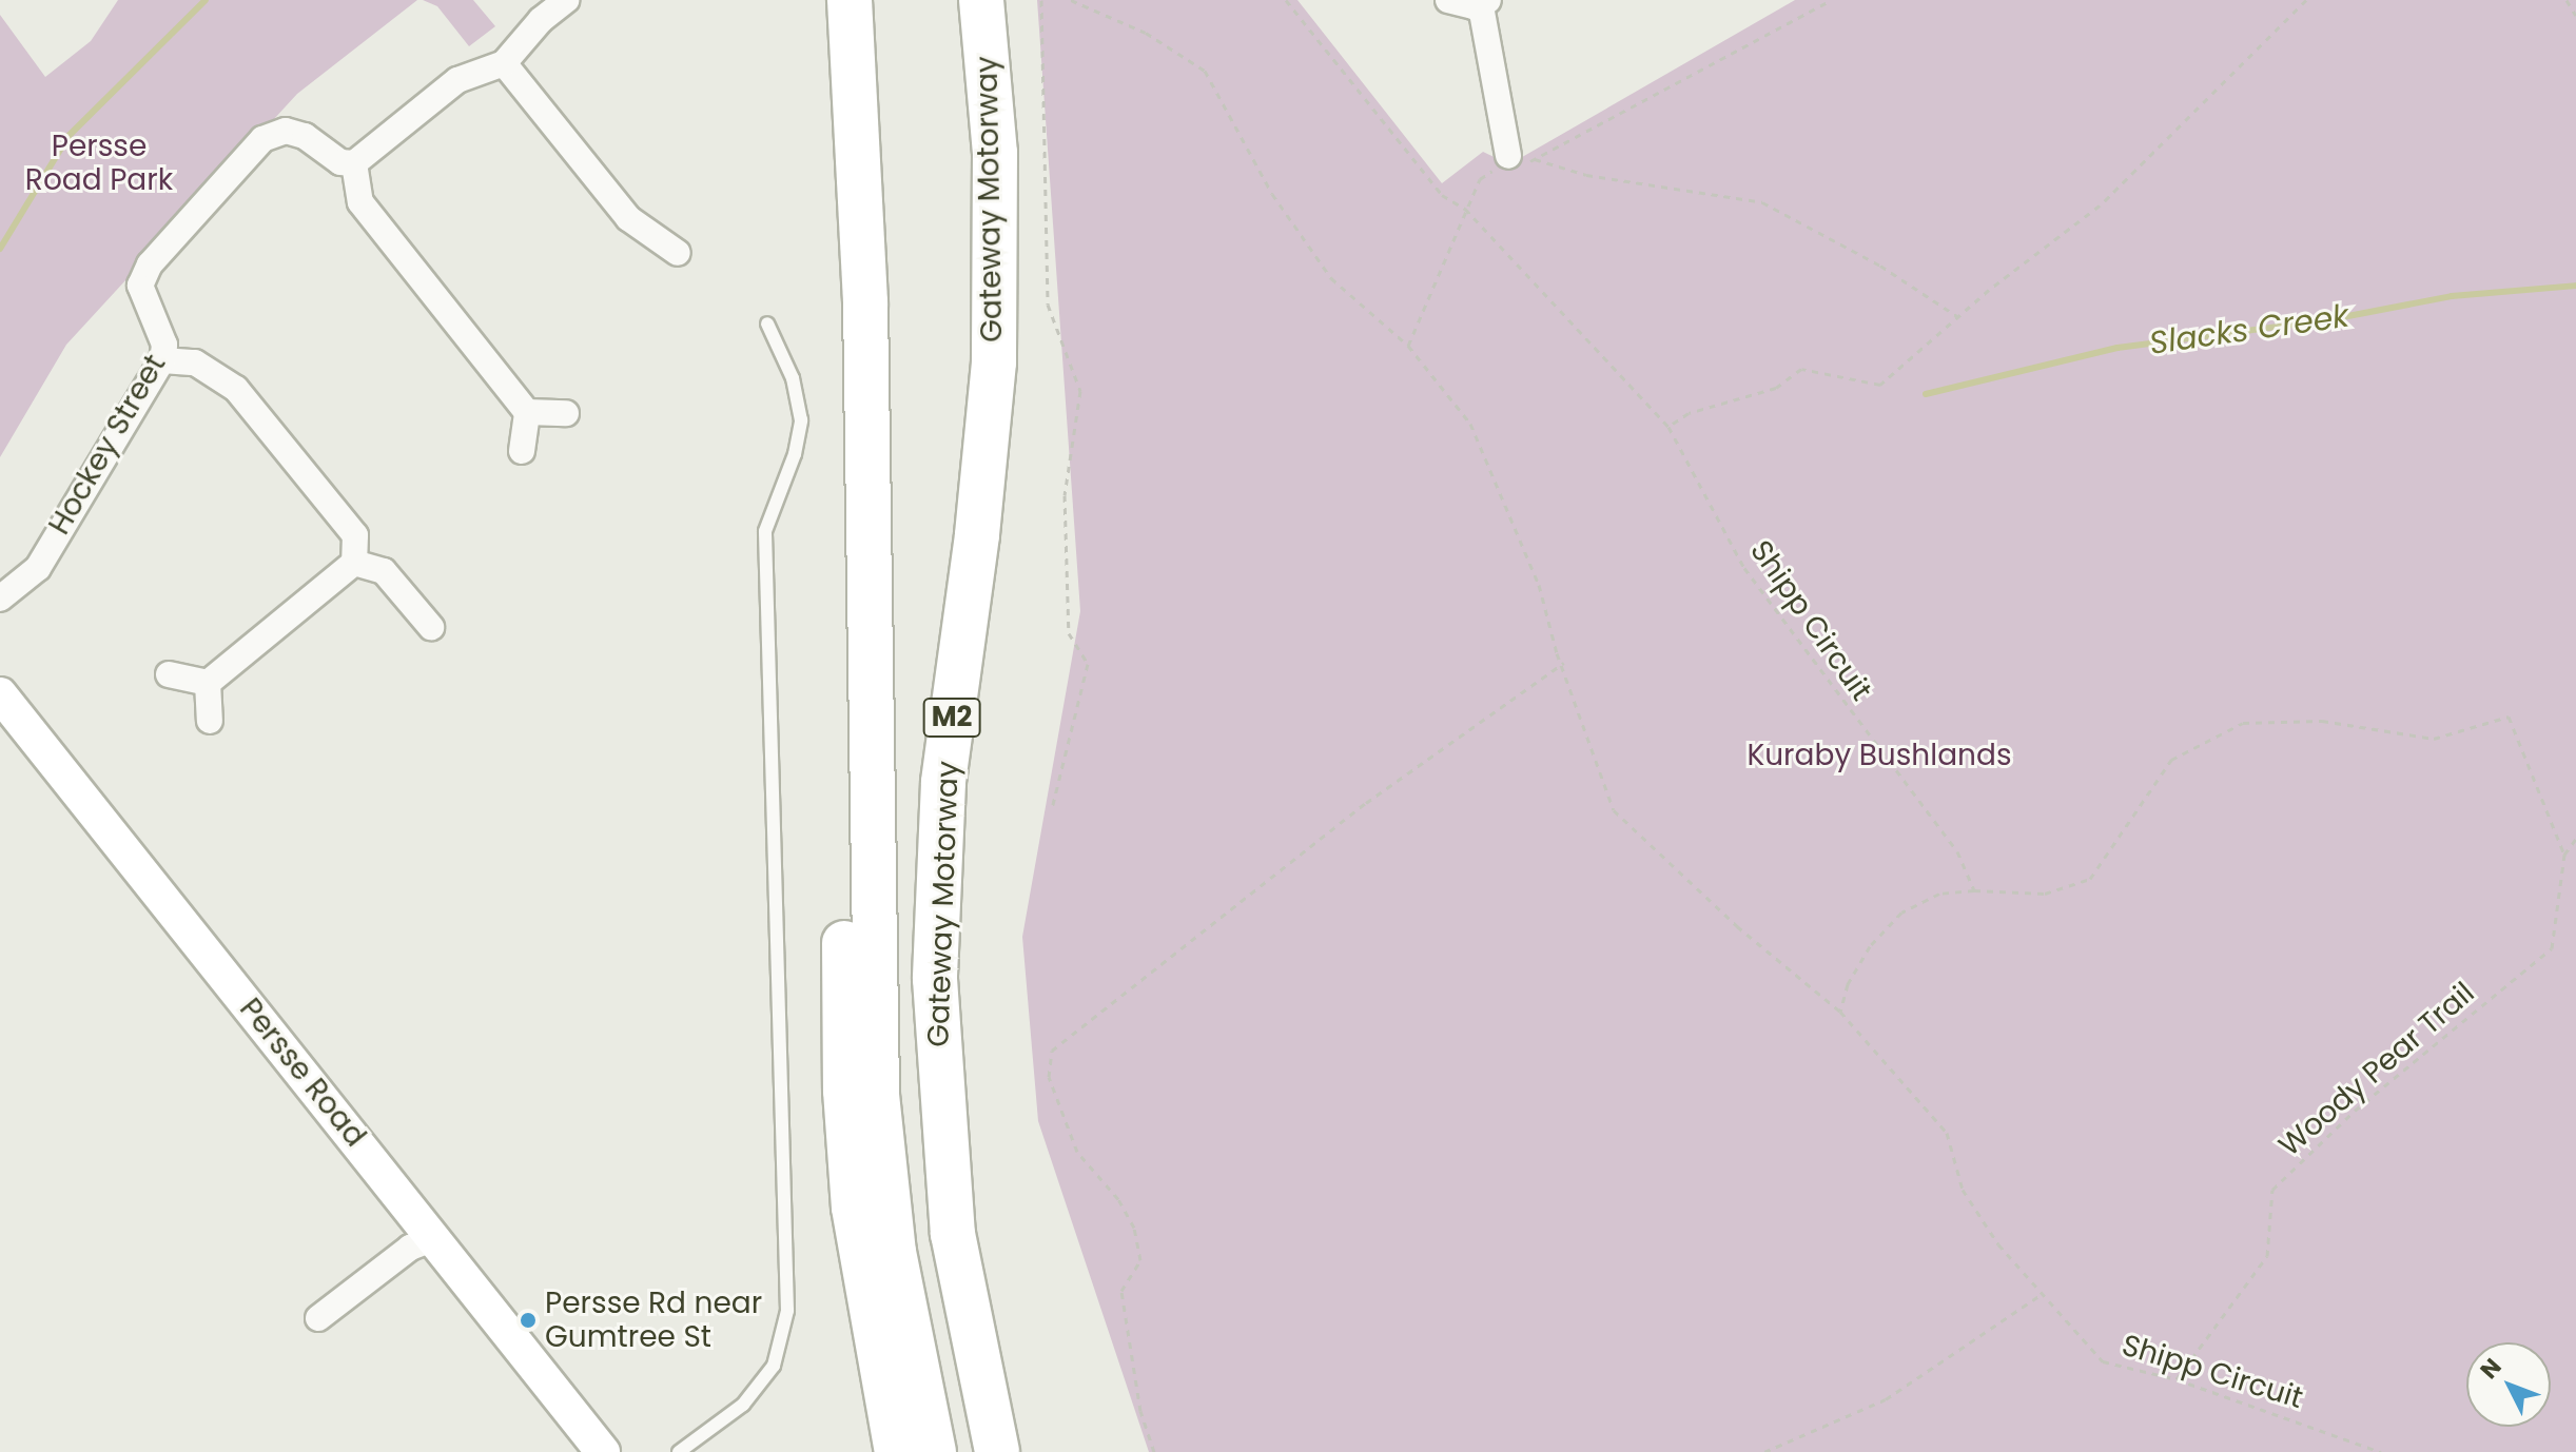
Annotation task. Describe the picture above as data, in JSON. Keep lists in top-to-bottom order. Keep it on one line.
{"streets":{"highway":["Gateway Motorway","M2"],"street":["Hockey Street","Persse Road"],"path":["Shipp Circuit","Woody Pear Trail"]},"crossings":[["Shipp Circuit","Woody Pear Trail"]],"water":["Slacks Creek"],"parks":["Persse Road Park","Kuraby Bushlands"],"places":["Persse Rd near Gumtree St"],"north":"top left"}
